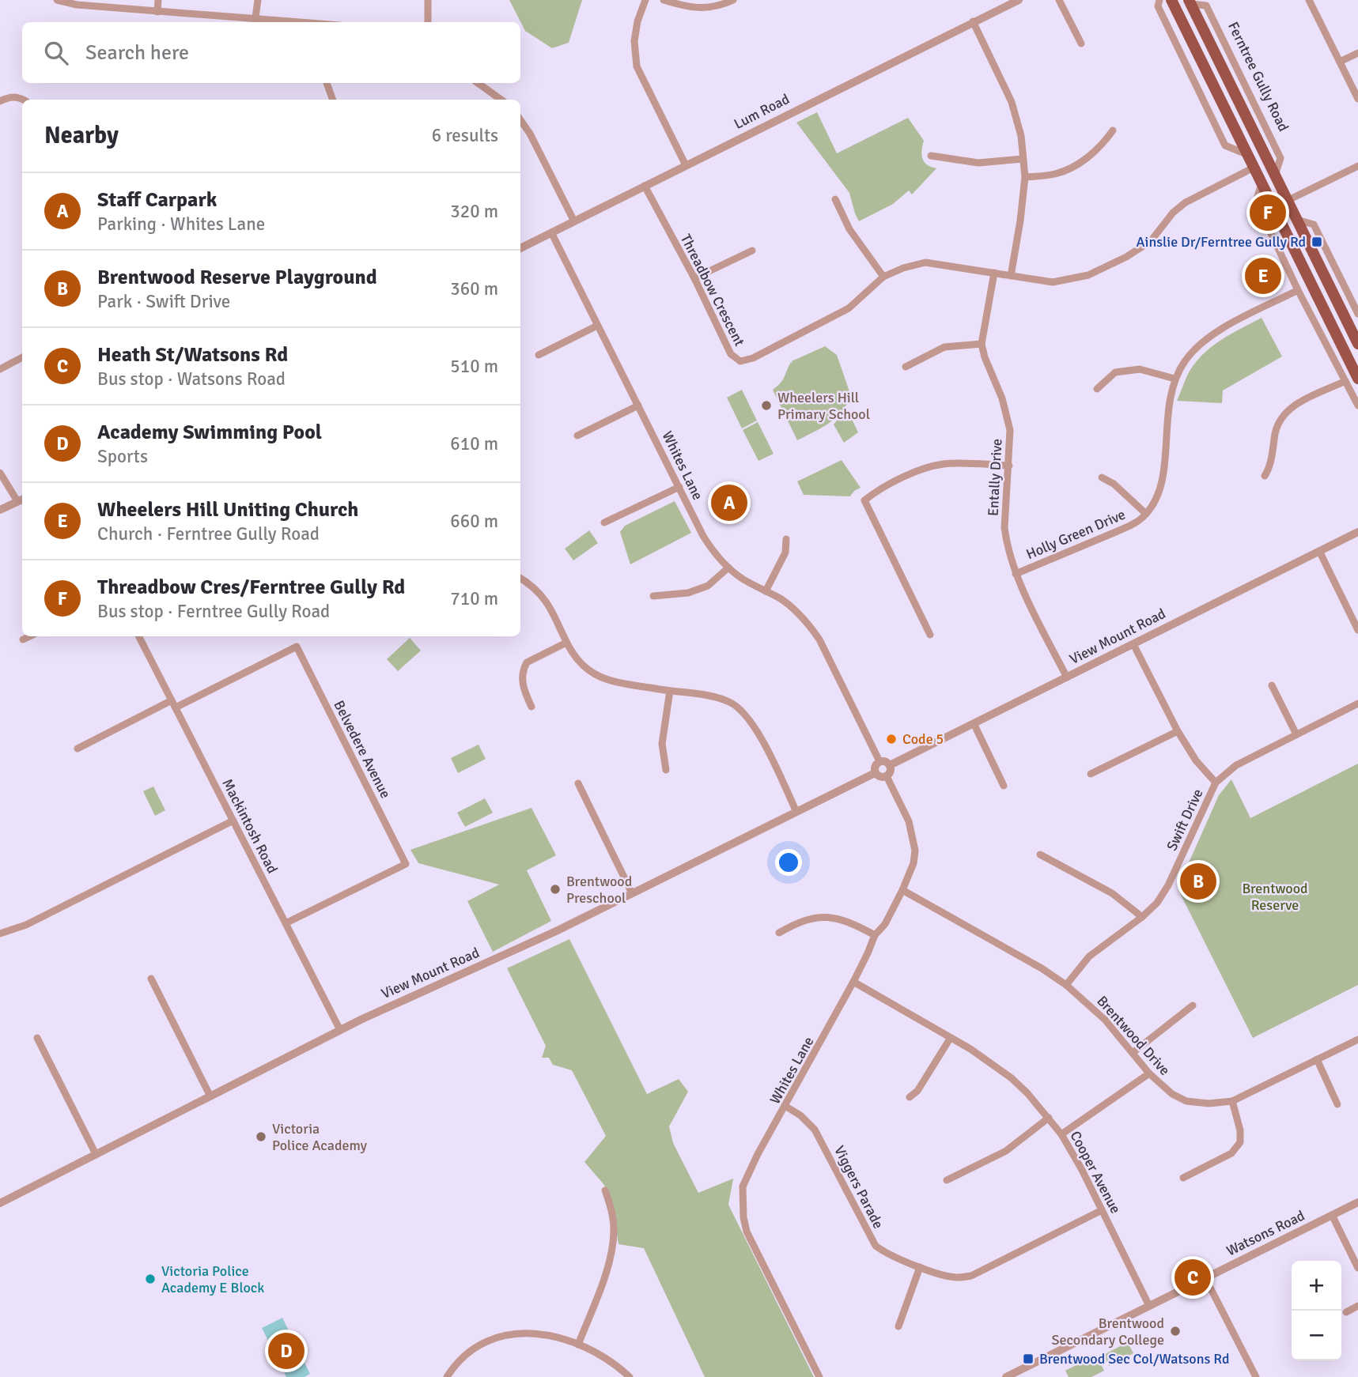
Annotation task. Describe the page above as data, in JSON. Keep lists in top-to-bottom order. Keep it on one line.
{"streets":{"main road":["Ferntree Gully Road"],"street":["Lum Road","Threadbow Crescent","Whites Lane","Entally Drive","Holly Green Drive","View Mount Road","Belvedere Avenue","Swift Drive","Mackintosh Road","Brentwood Drive","Cooper Avenue","Viggers Parade","Watsons Road"]},"crossings":[["Lum Road","Threadbow Crescent"],["Lum Road","Whites Lane"],["Threadbow Crescent","Entally Drive"],["Whites Lane","View Mount Road"],["Whites Lane","Brentwood Drive"],["Whites Lane","Cooper Avenue"],["Whites Lane","Viggers Parade"],["Entally Drive","Holly Green Drive"],["Entally Drive","View Mount Road"],["View Mount Road","Mackintosh Road"],["Belvedere Avenue","Mackintosh Road"],["Swift Drive","Brentwood Drive"],["Cooper Avenue","Viggers Parade"],["Cooper Avenue","Watsons Road"]],"parks":["Brentwood Reserve"],"places":{"transit":["Ainslie Dr/Ferntree Gully Rd","Brentwood Sec Col/Watsons Rd"],"other":["Wheelers Hill Primary School","Code 5","Brentwood Preschool","Victoria Police Academy","Victoria Police Academy E Block","Brentwood Secondary College"]},"page":{"search":"Search here","heading":["Nearby","6 results"],"list":[{"mark":"A","name":"Staff Carpark","note":"Parking · Whites Lane","value":"320 m"},{"mark":"B","name":"Brentwood Reserve Playground","note":"Park · Swift Drive","value":"360 m"},{"mark":"C","name":"Heath St/Watsons Rd","note":"Bus stop · Watsons Road","value":"510 m"},{"mark":"D","name":"Academy Swimming Pool","note":"Sports","value":"610 m"},{"mark":"E","name":"Wheelers Hill Uniting Church","note":"Church · Ferntree Gully Road","value":"660 m"},{"mark":"F","name":"Threadbow Cres/Ferntree Gully Rd","note":"Bus stop · Ferntree Gully Road","value":"710 m"}],"pins":["F","E","A","B","C","D"],"map_buttons":["+","−"]}}
